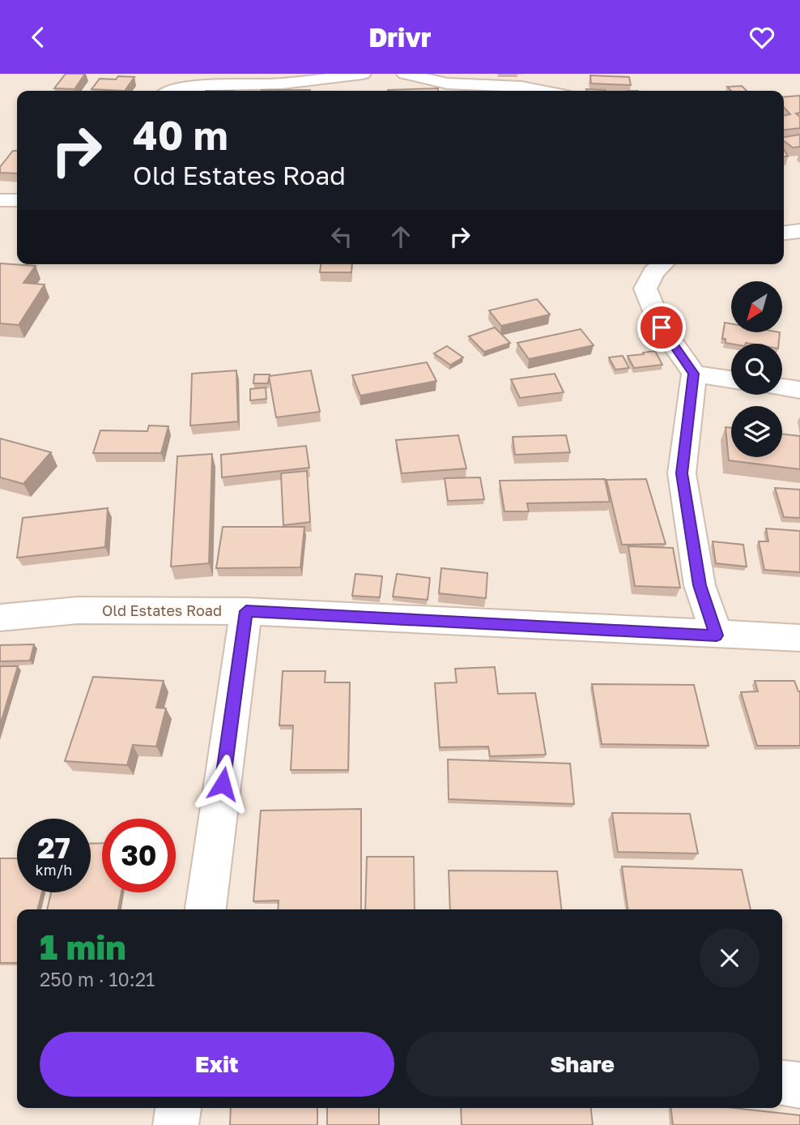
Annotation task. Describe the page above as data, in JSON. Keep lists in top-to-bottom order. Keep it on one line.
{"streets":{"street":["Old Estates Road"]},"north":"bottom left","page":{"header":"Drivr","turn":["40 m","Old Estates Road"],"speed":"27 km/h","limit":"30","heading":["1 min","250 m · 10:21"],"buttons":["Exit","Share"]}}
